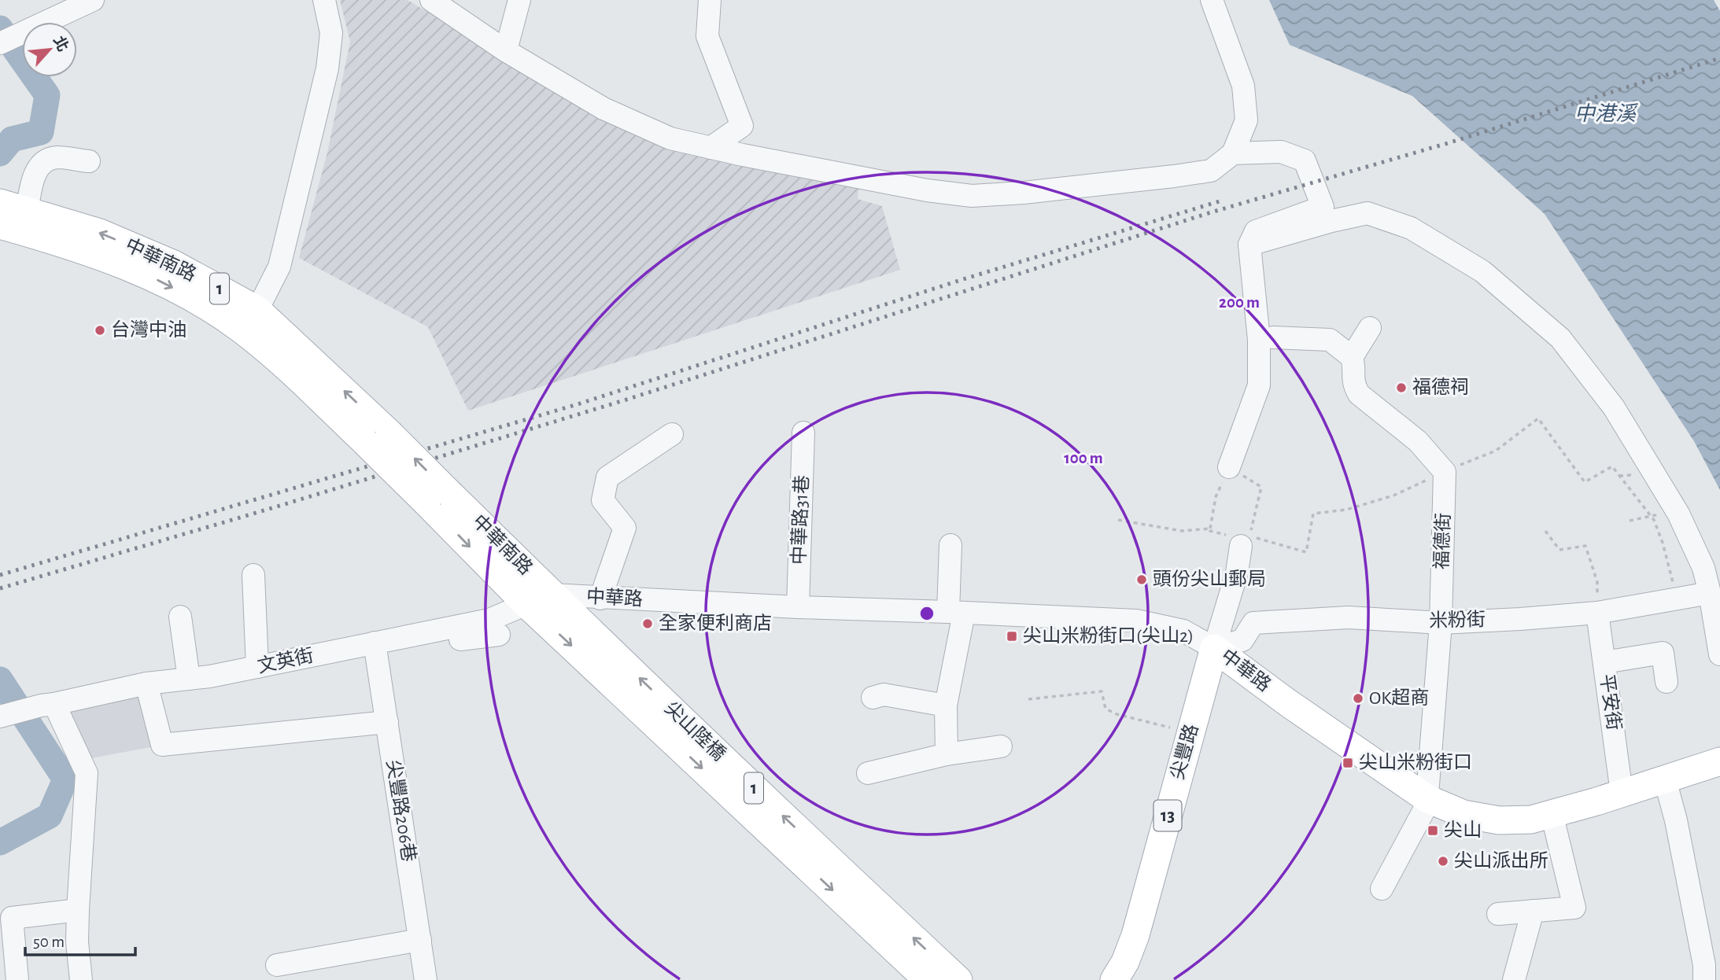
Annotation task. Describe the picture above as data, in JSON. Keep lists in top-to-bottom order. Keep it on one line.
{"streets":{"main road":["中華南路","1","中華路","尖山陸橋","尖豐路","13"],"street":["中華路31巷","福德街","米粉街","文英街","平安街","尖豐路206巷"]},"crossings":[["中華南路","中華路"],["中華南路","文英街"],["中華南路","尖山陸橋"],["中華路31巷","中華路"],["福德街","中華路"],["福德街","米粉街"],["中華路","米粉街"],["中華路","文英街"],["中華路","平安街"],["中華路","尖山陸橋"],["中華路","尖豐路"],["米粉街","平安街"],["米粉街","尖豐路"],["文英街","尖山陸橋"],["文英街","尖豐路206巷"]],"water":["中港溪"],"places":{"other":["台灣中油","福德祠","頭份尖山郵局","全家便利商店","OK超商","尖山派出所"],"transit":["尖山米粉街口(尖山2)","尖山米粉街口","尖山"]},"scale_bar":"50 m","north":"top right","rings":["200 m","100 m"]}
